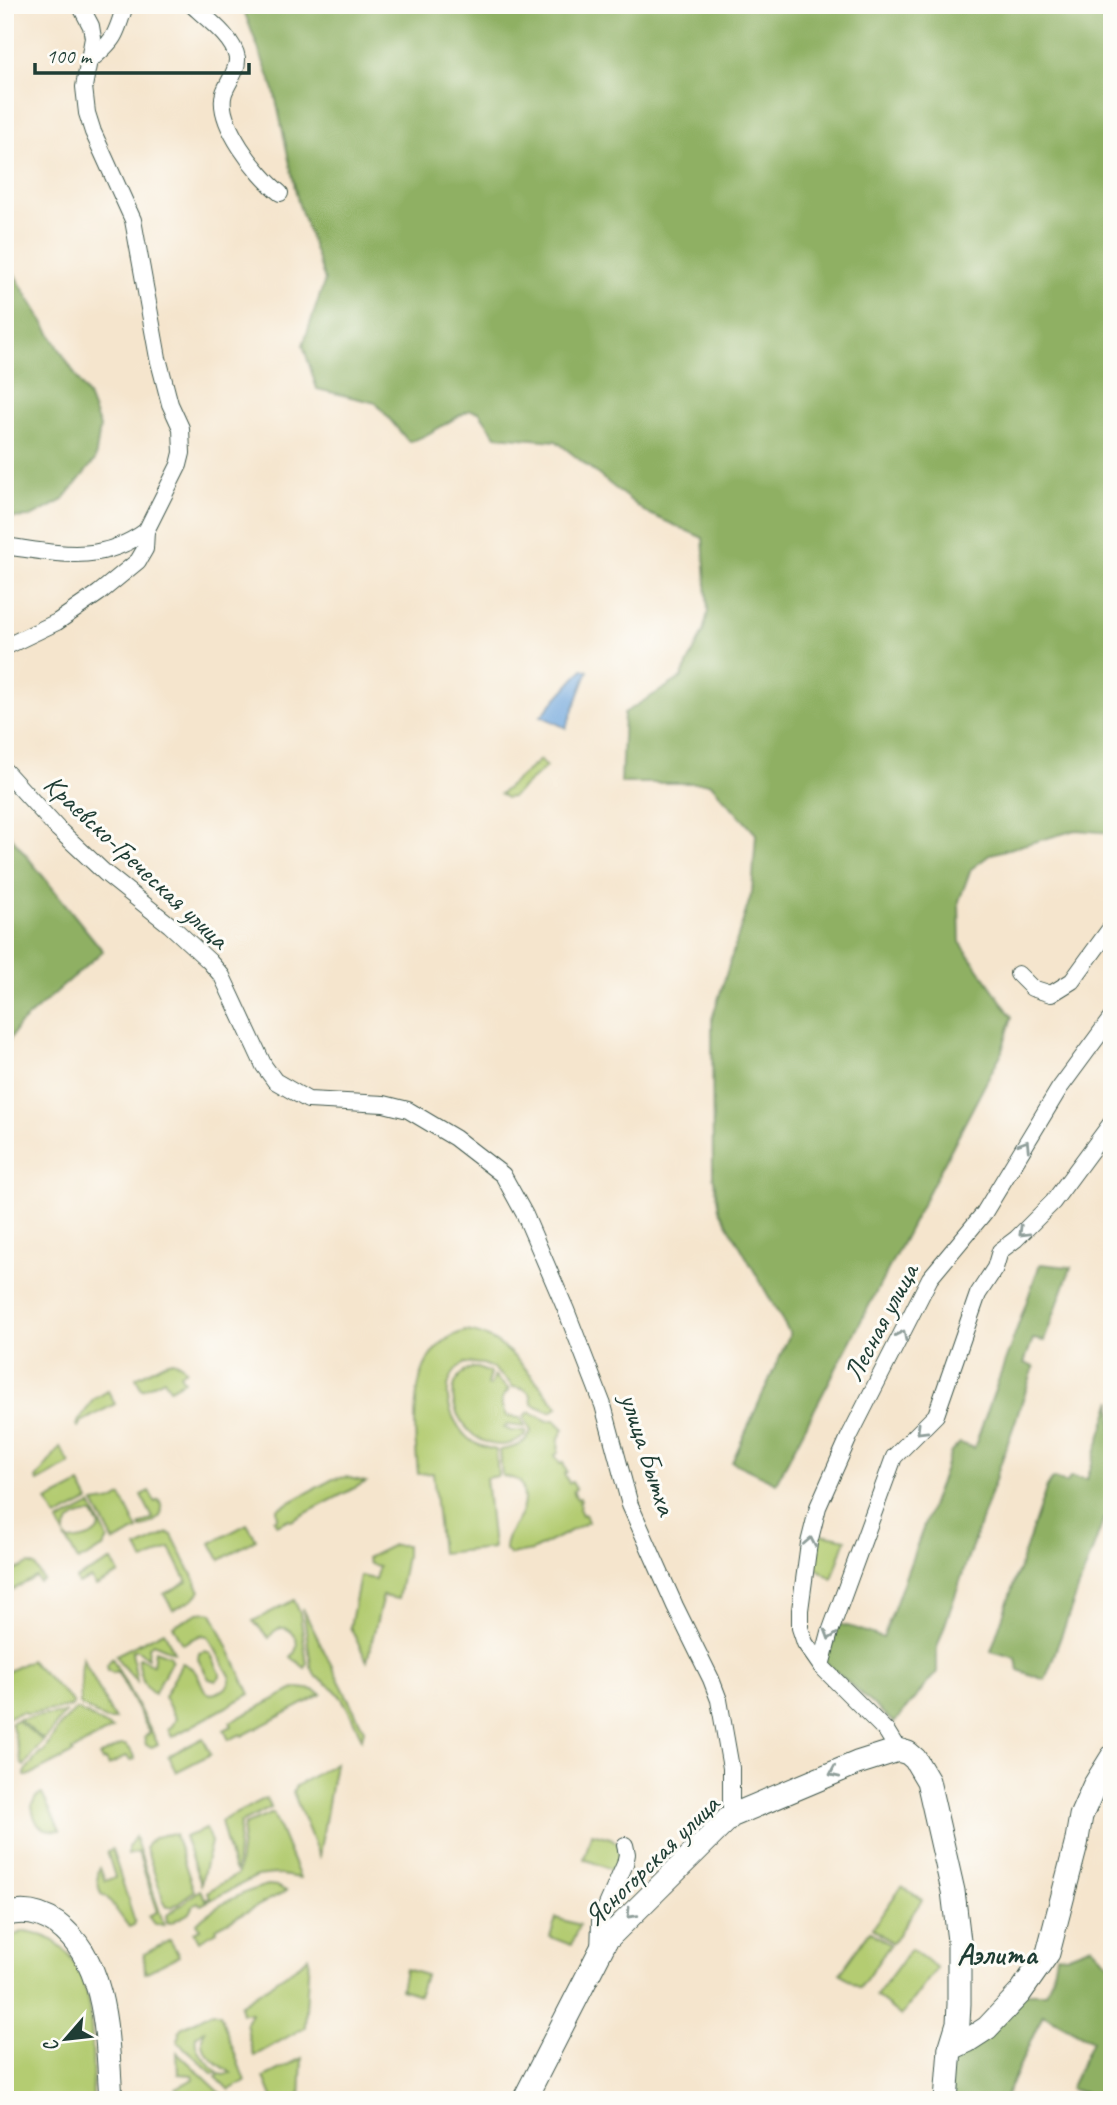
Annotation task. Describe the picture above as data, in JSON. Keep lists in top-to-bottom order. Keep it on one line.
{"streets":{"street":["Краевско-Греческая улица","Лесная улица","улица Бытха","Ясногорская улица"]},"crossings":[["Краевско-Греческая улица","улица Бытха"],["улица Бытха","Ясногорская улица"]],"one_way":["Ясногорская улица"],"districts":["Аэлита"],"scale_bar":"100 m","north":"bottom left"}
